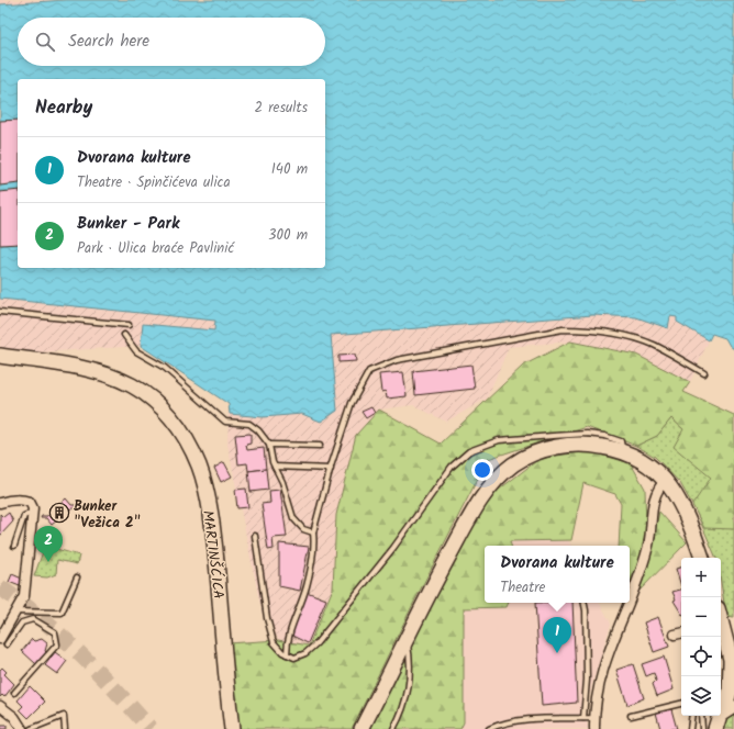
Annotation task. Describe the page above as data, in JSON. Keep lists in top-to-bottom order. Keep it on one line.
{"streets":{"main road":["MARTINŠĆICA"]},"places":{"building":["Bunker \"Vežica 2\""]},"page":{"search":"Search here","heading":["Nearby","2 results"],"list":[{"mark":"1","name":"Dvorana kulture","note":"Theatre · Spinčićeva ulica","value":"140 m"},{"mark":"2","name":"Bunker - Park","note":"Park · Ulica braće Pavlinić","value":"300 m"}],"pins":["2","1"],"popup":["Dvorana kulture","Theatre"],"map_buttons":["+","−"]}}
